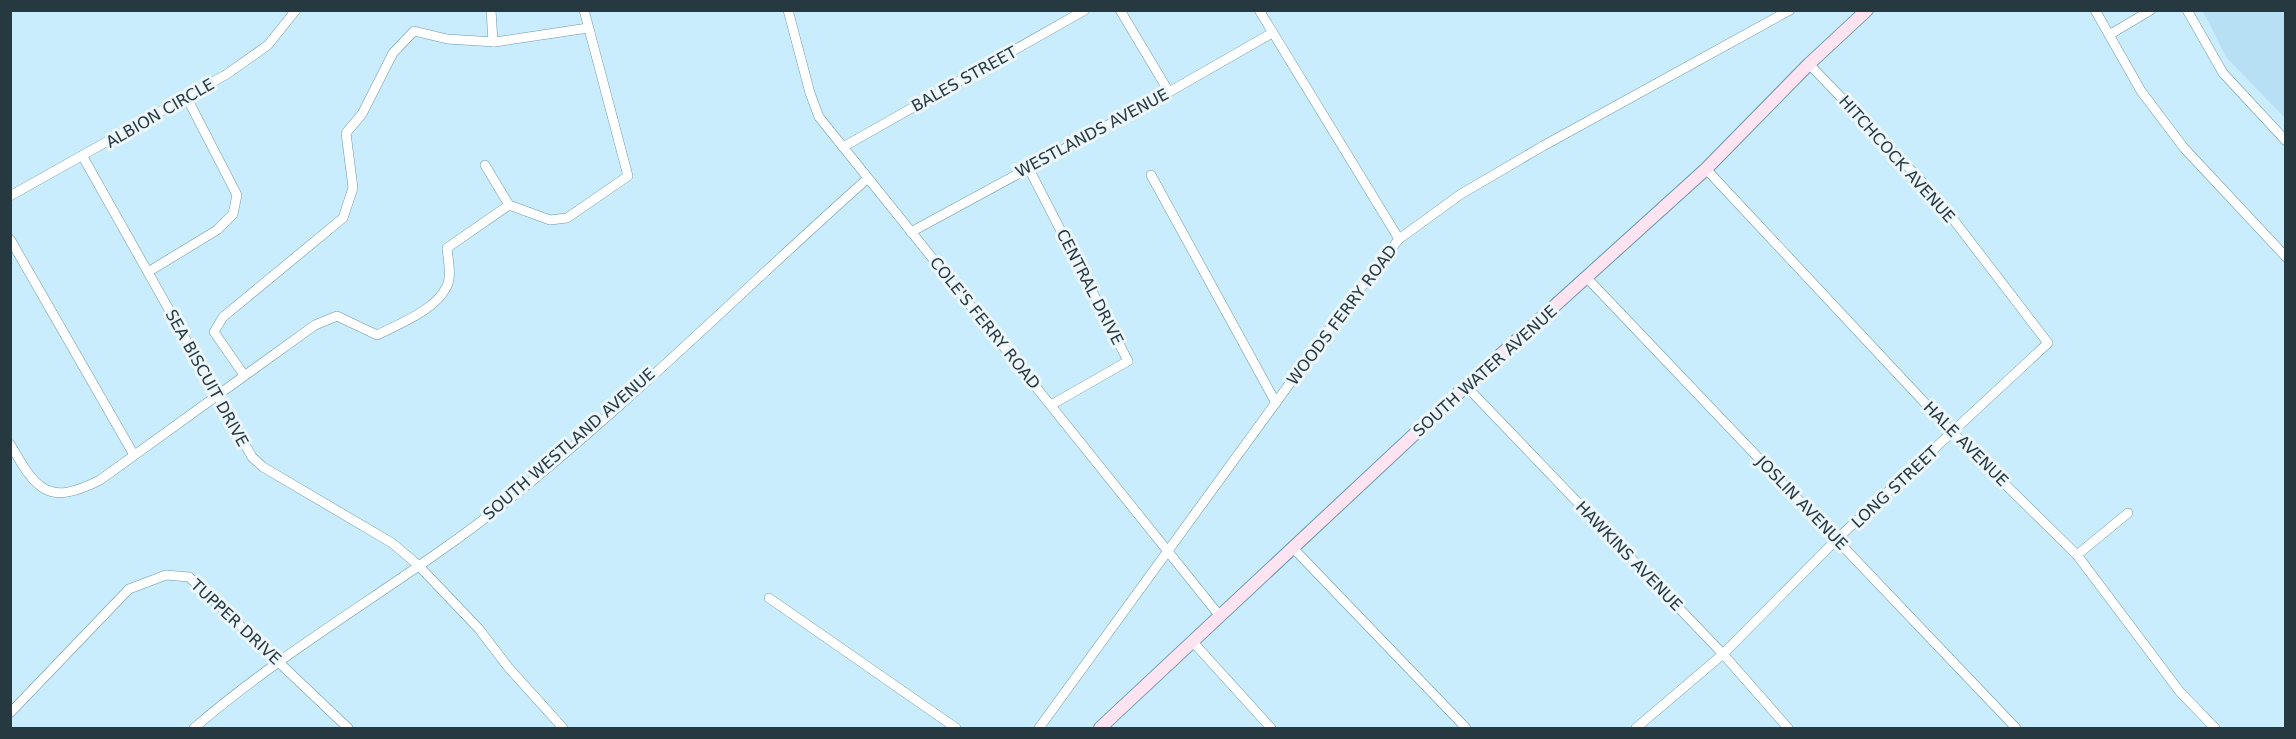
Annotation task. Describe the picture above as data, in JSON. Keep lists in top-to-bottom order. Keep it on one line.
{"streets":{"main road":["SOUTH WATER AVENUE"],"street":["BALES STREET","ALBION CIRCLE","WESTLANDS AVENUE","HITCHCOCK AVENUE","CENTRAL DRIVE","WOODS FERRY ROAD","COLE'S FERRY ROAD","SEA BISCUIT DRIVE","SOUTH WESTLAND AVENUE","HALE AVENUE","LONG STREET","JOSLIN AVENUE","HAWKINS AVENUE","TUPPER DRIVE"]},"crossings":[["BALES STREET","COLE'S FERRY ROAD"],["ALBION CIRCLE","SEA BISCUIT DRIVE"],["WESTLANDS AVENUE","CENTRAL DRIVE"],["WESTLANDS AVENUE","COLE'S FERRY ROAD"],["HITCHCOCK AVENUE","SOUTH WATER AVENUE"],["HITCHCOCK AVENUE","LONG STREET"],["CENTRAL DRIVE","COLE'S FERRY ROAD"],["WOODS FERRY ROAD","COLE'S FERRY ROAD"],["COLE'S FERRY ROAD","SOUTH WATER AVENUE"],["COLE'S FERRY ROAD","SOUTH WESTLAND AVENUE"],["SOUTH WATER AVENUE","HALE AVENUE"],["SOUTH WATER AVENUE","JOSLIN AVENUE"],["SOUTH WATER AVENUE","HAWKINS AVENUE"],["SEA BISCUIT DRIVE","SOUTH WESTLAND AVENUE"],["SOUTH WESTLAND AVENUE","TUPPER DRIVE"],["HALE AVENUE","LONG STREET"],["LONG STREET","JOSLIN AVENUE"],["LONG STREET","HAWKINS AVENUE"]]}
